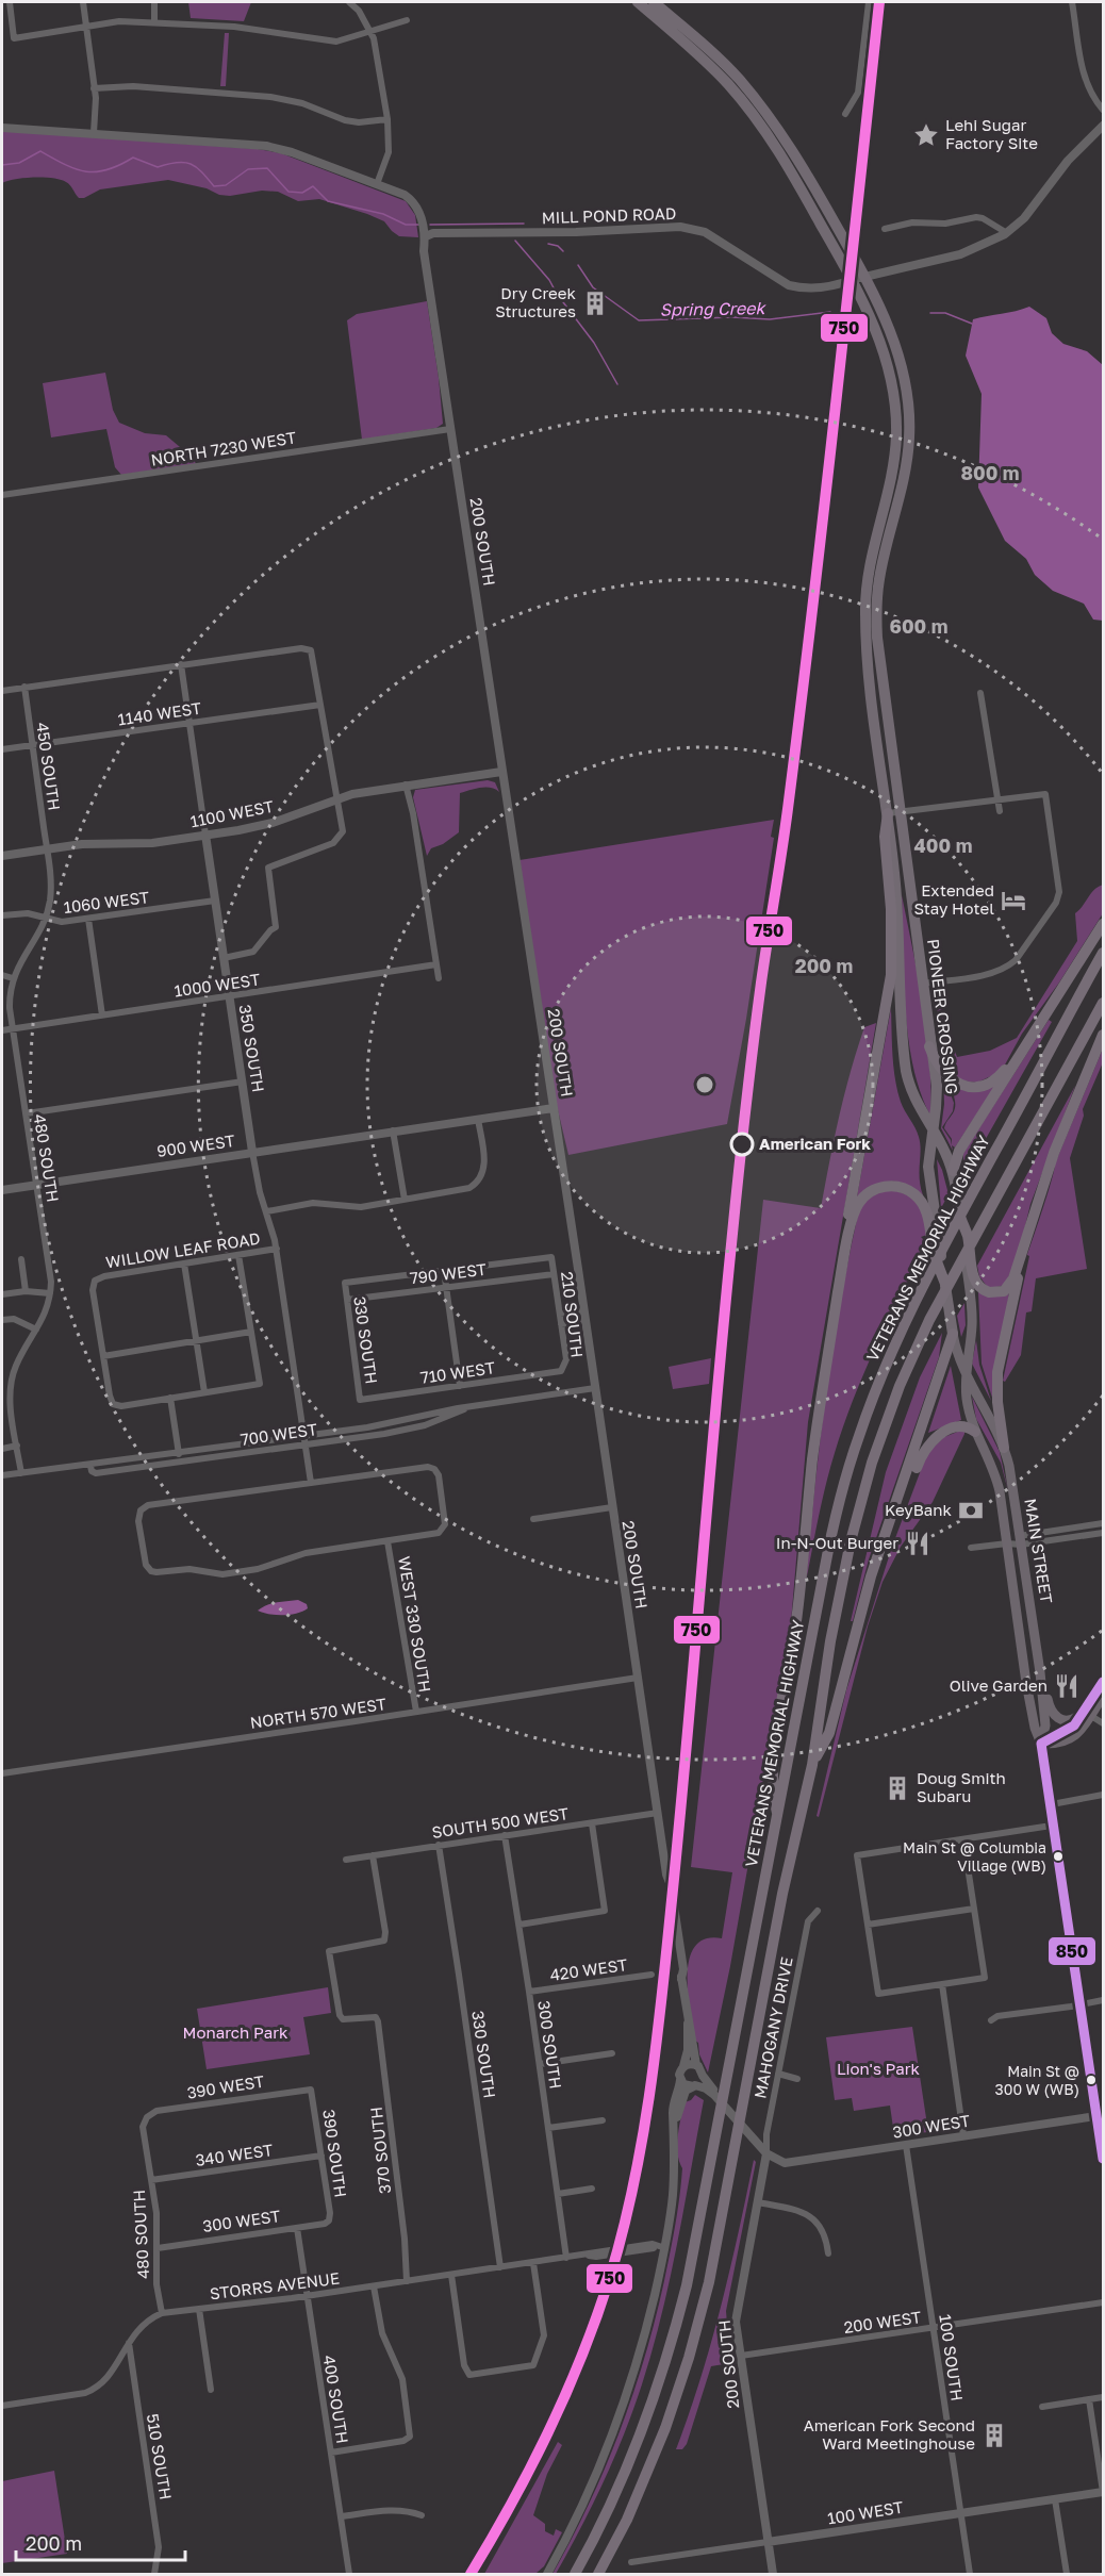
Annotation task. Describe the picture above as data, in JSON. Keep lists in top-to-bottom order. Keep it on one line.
{"streets":{"highway":["PIONEER CROSSING","VETERANS MEMORIAL HIGHWAY","MAIN STREET"],"main road":["MILL POND ROAD"],"street":["NORTH 7230 WEST","200 SOUTH","1140 WEST","450 SOUTH","1100 WEST","1060 WEST","1000 WEST","350 SOUTH","900 WEST","480 SOUTH","WILLOW LEAF ROAD","790 WEST","210 SOUTH","330 SOUTH","710 WEST","700 WEST","WEST 330 SOUTH","NORTH 570 WEST","SOUTH 500 WEST","420 WEST","MAHOGANY DRIVE","300 SOUTH","390 WEST","300 WEST","370 SOUTH","390 SOUTH","340 WEST","STORRS AVENUE","200 WEST","100 SOUTH","400 SOUTH","510 SOUTH","100 WEST"]},"crossings":[["MILL POND ROAD","200 SOUTH"],["MILL POND ROAD","PIONEER CROSSING"],["NORTH 7230 WEST","200 SOUTH"],["200 SOUTH","1100 WEST"],["200 SOUTH","900 WEST"],["200 SOUTH","700 WEST"],["200 SOUTH","NORTH 570 WEST"],["200 SOUTH","SOUTH 500 WEST"],["200 SOUTH","MAHOGANY DRIVE"],["200 SOUTH","300 WEST"],["200 SOUTH","200 WEST"],["200 SOUTH","100 WEST"],["1140 WEST","450 SOUTH"],["1140 WEST","350 SOUTH"],["450 SOUTH","1100 WEST"],["450 SOUTH","480 SOUTH"],["1100 WEST","350 SOUTH"],["1100 WEST","480 SOUTH"],["1060 WEST","350 SOUTH"],["1060 WEST","480 SOUTH"],["1000 WEST","350 SOUTH"],["1000 WEST","480 SOUTH"],["350 SOUTH","900 WEST"],["350 SOUTH","WILLOW LEAF ROAD"],["350 SOUTH","700 WEST"],["900 WEST","480 SOUTH"],["480 SOUTH","700 WEST"],["480 SOUTH","390 WEST"],["480 SOUTH","300 WEST"],["480 SOUTH","340 WEST"],["480 SOUTH","STORRS AVENUE"],["790 WEST","210 SOUTH"],["790 WEST","330 SOUTH"],["210 SOUTH","710 WEST"],["330 SOUTH","710 WEST"],["330 SOUTH","SOUTH 500 WEST"],["330 SOUTH","STORRS AVENUE"],["MAIN STREET","300 WEST"],["WEST 330 SOUTH","NORTH 570 WEST"],["SOUTH 500 WEST","300 SOUTH"],["SOUTH 500 WEST","370 SOUTH"],["420 WEST","300 SOUTH"],["MAHOGANY DRIVE","300 WEST"],["300 SOUTH","STORRS AVENUE"],["390 WEST","390 SOUTH"],["300 WEST","390 SOUTH"],["300 WEST","100 SOUTH"],["300 WEST","400 SOUTH"],["370 SOUTH","STORRS AVENUE"],["390 SOUTH","340 WEST"],["STORRS AVENUE","400 SOUTH"],["STORRS AVENUE","510 SOUTH"],["200 WEST","100 SOUTH"],["100 SOUTH","100 WEST"]],"water":["Spring Creek"],"parks":["Monarch Park","Lion's Park"],"places":{"place":["Lehi Sugar Factory Site"],"building":["Dry Creek Structures","Doug Smith Subaru","American Fork Second Ward Meetinghouse"],"hotel":["Extended Stay Hotel"],"other":["American Fork","Main St @ Columbia Village (WB)","Main St @ 300 W (WB)"],"bank":["KeyBank"],"restaurant":["In-N-Out Burger","Olive Garden"]},"lines":["transit line 750","transit line 850"],"scale_bar":"200 m","rings":["800 m","600 m","400 m","200 m"]}
